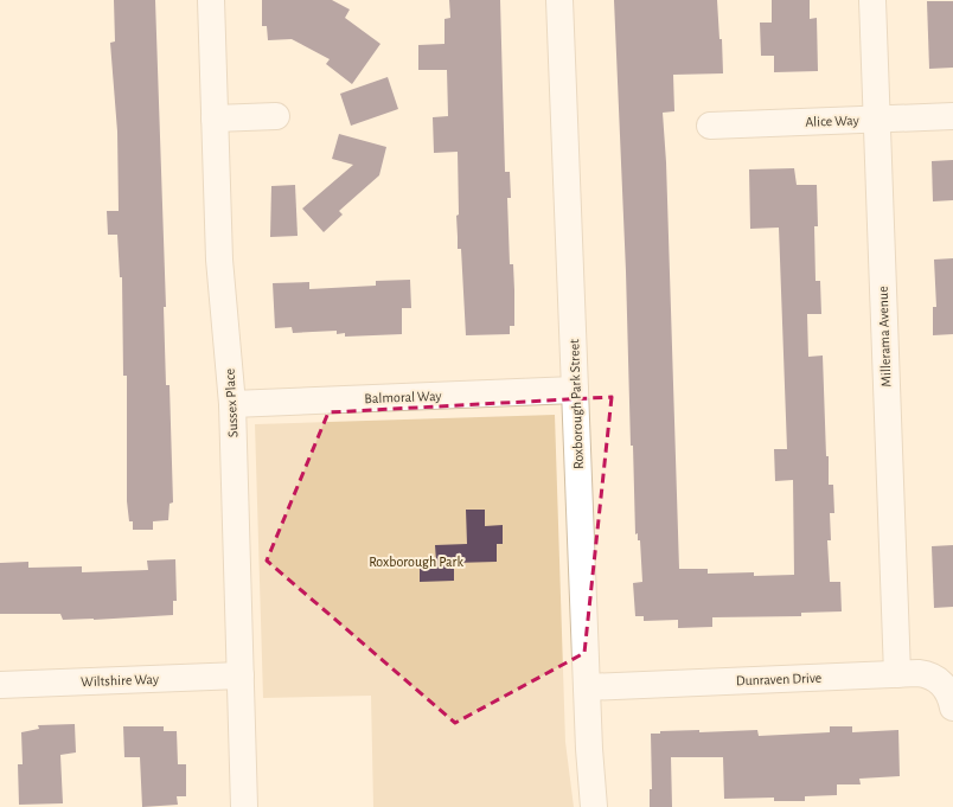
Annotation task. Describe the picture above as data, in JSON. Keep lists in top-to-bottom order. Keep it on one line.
{"streets":{"street":["Alice Way","Millerama Avenue","Balmoral Way","Sussex Place","Roxborough Park Street","Dunraven Drive","Wiltshire Way"]},"crossings":[["Alice Way","Millerama Avenue"],["Millerama Avenue","Dunraven Drive"],["Balmoral Way","Sussex Place"],["Balmoral Way","Roxborough Park Street"],["Sussex Place","Wiltshire Way"],["Roxborough Park Street","Dunraven Drive"]],"parks":["Roxborough Park"]}
